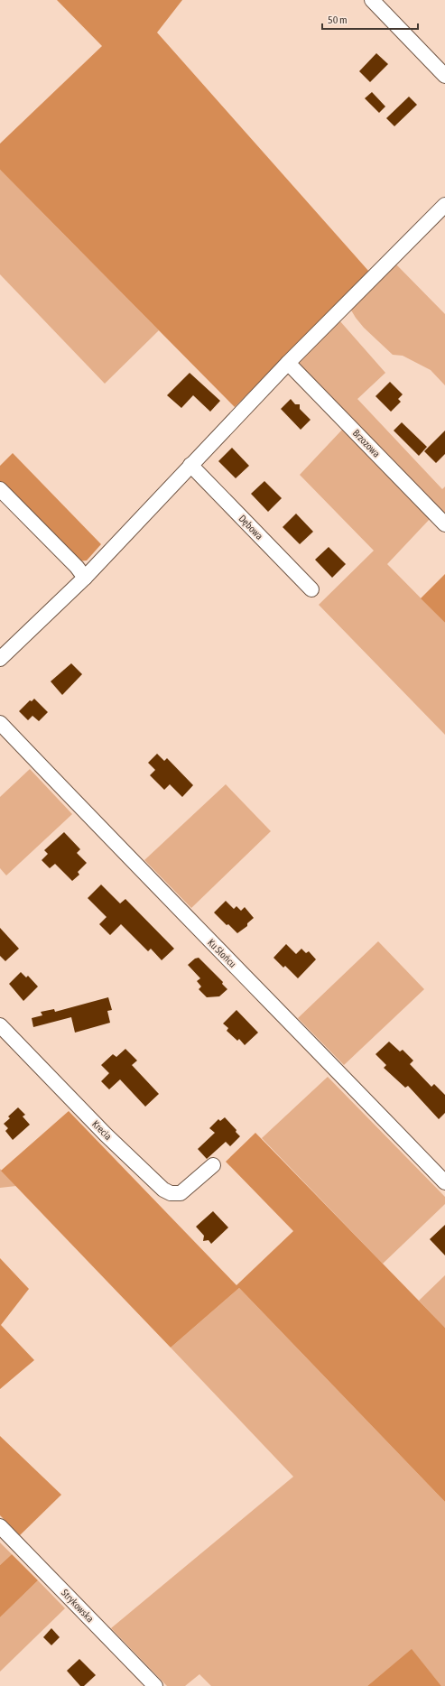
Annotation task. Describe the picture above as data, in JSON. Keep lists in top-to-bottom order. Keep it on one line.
{"streets":{"street":["Brzozowa","Dębowa","Ku Słońcu","Krecia","Strykowska"]},"scale_bar":"50 m"}
